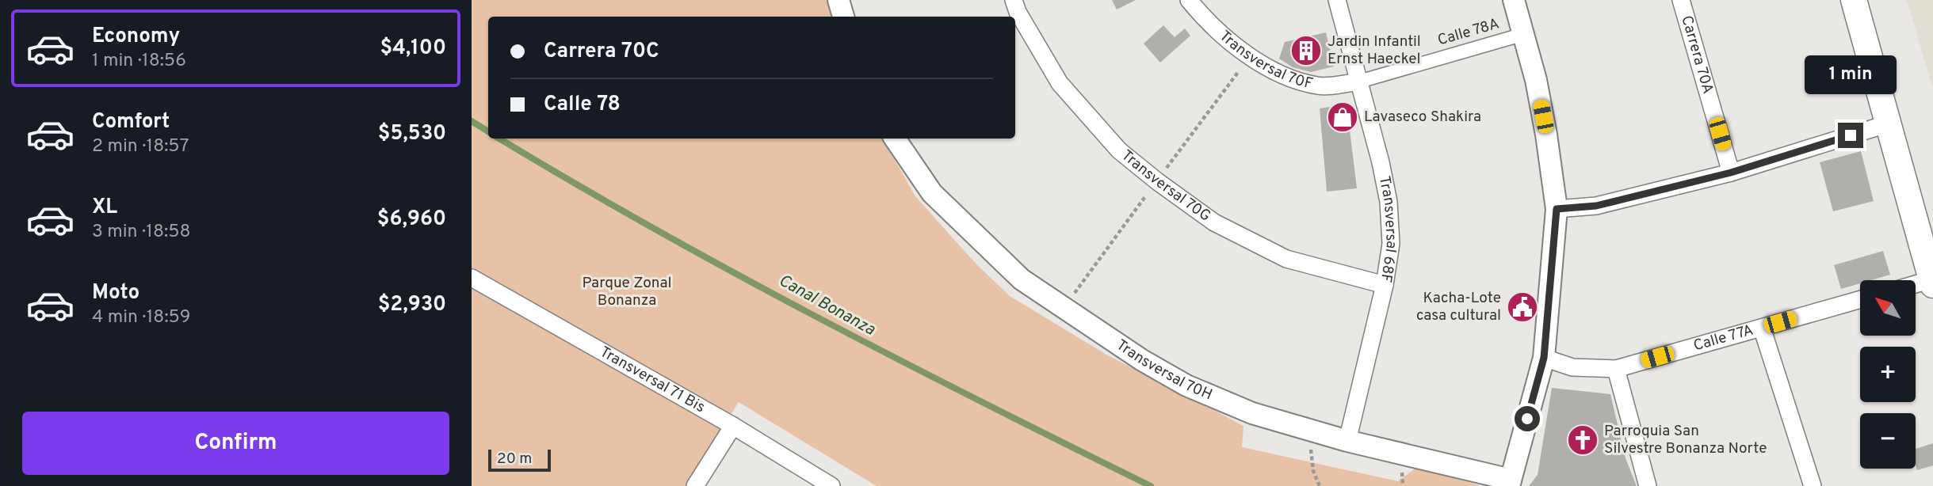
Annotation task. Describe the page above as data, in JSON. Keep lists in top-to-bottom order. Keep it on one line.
{"streets":{"street":["Calle 78A","Carrera 70A","Transversal 70F","Transversal 70G","Transversal 68F","Calle 77A","Transversal 70H","Transversal 71 Bis"]},"crossings":[["Calle 78A","Transversal 70F"],["Calle 78A","Transversal 68F"],["Transversal 70F","Transversal 68F"],["Transversal 70G","Transversal 68F"],["Transversal 68F","Transversal 70H"]],"water":["Canal Bonanza"],"parks":["Parque Zonal Bonanza"],"places":{"building":["Jardin Infantil Ernst Haeckel"],"shop":["Lavaseco Shakira"],"public building":["Kacha-Lote casa cultural"],"church":["Parroquia San Silvestre Bonanza Norte"]},"scale_bar":"20 m","north":"top left","page":{"list":[{"name":"Economy","note":"1 min · 18:56","value":"$4,100"},{"name":"Comfort","note":"2 min · 18:57","value":"$5,530"},{"name":"XL","note":"3 min · 18:58","value":"$6,960"},{"name":"Moto","note":"4 min · 18:59","value":"$2,930"}],"banner":["Carrera 70C","Calle 78"],"bubble":"1 min","map_buttons":["+","−"],"buttons":"Confirm","scale":"20 m"}}
